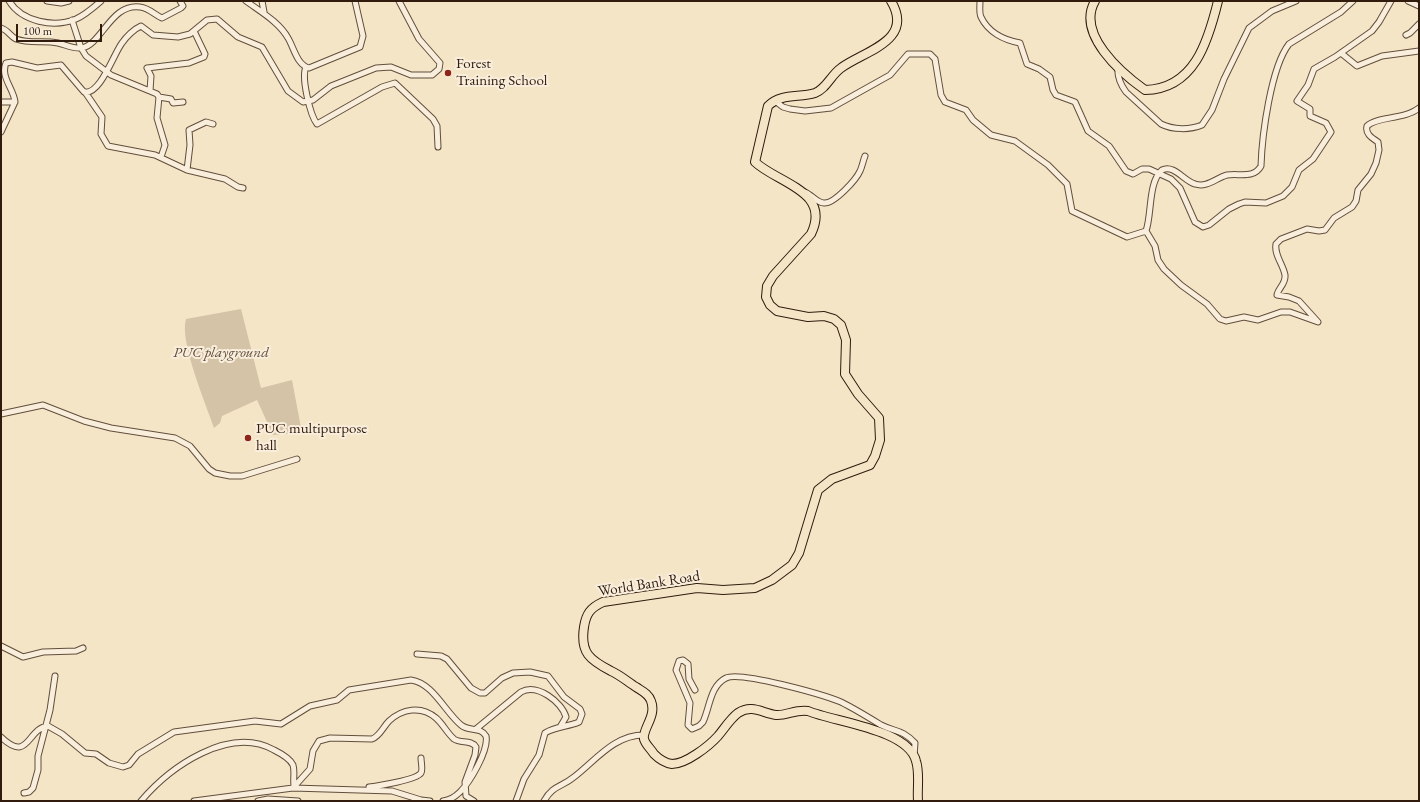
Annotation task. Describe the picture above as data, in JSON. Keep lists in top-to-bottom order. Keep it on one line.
{"streets":{"main road":["World Bank Road"]},"parks":["PUC playground"],"places":["Forest Training School","PUC multipurpose hall"],"scale_bar":"100 m"}
